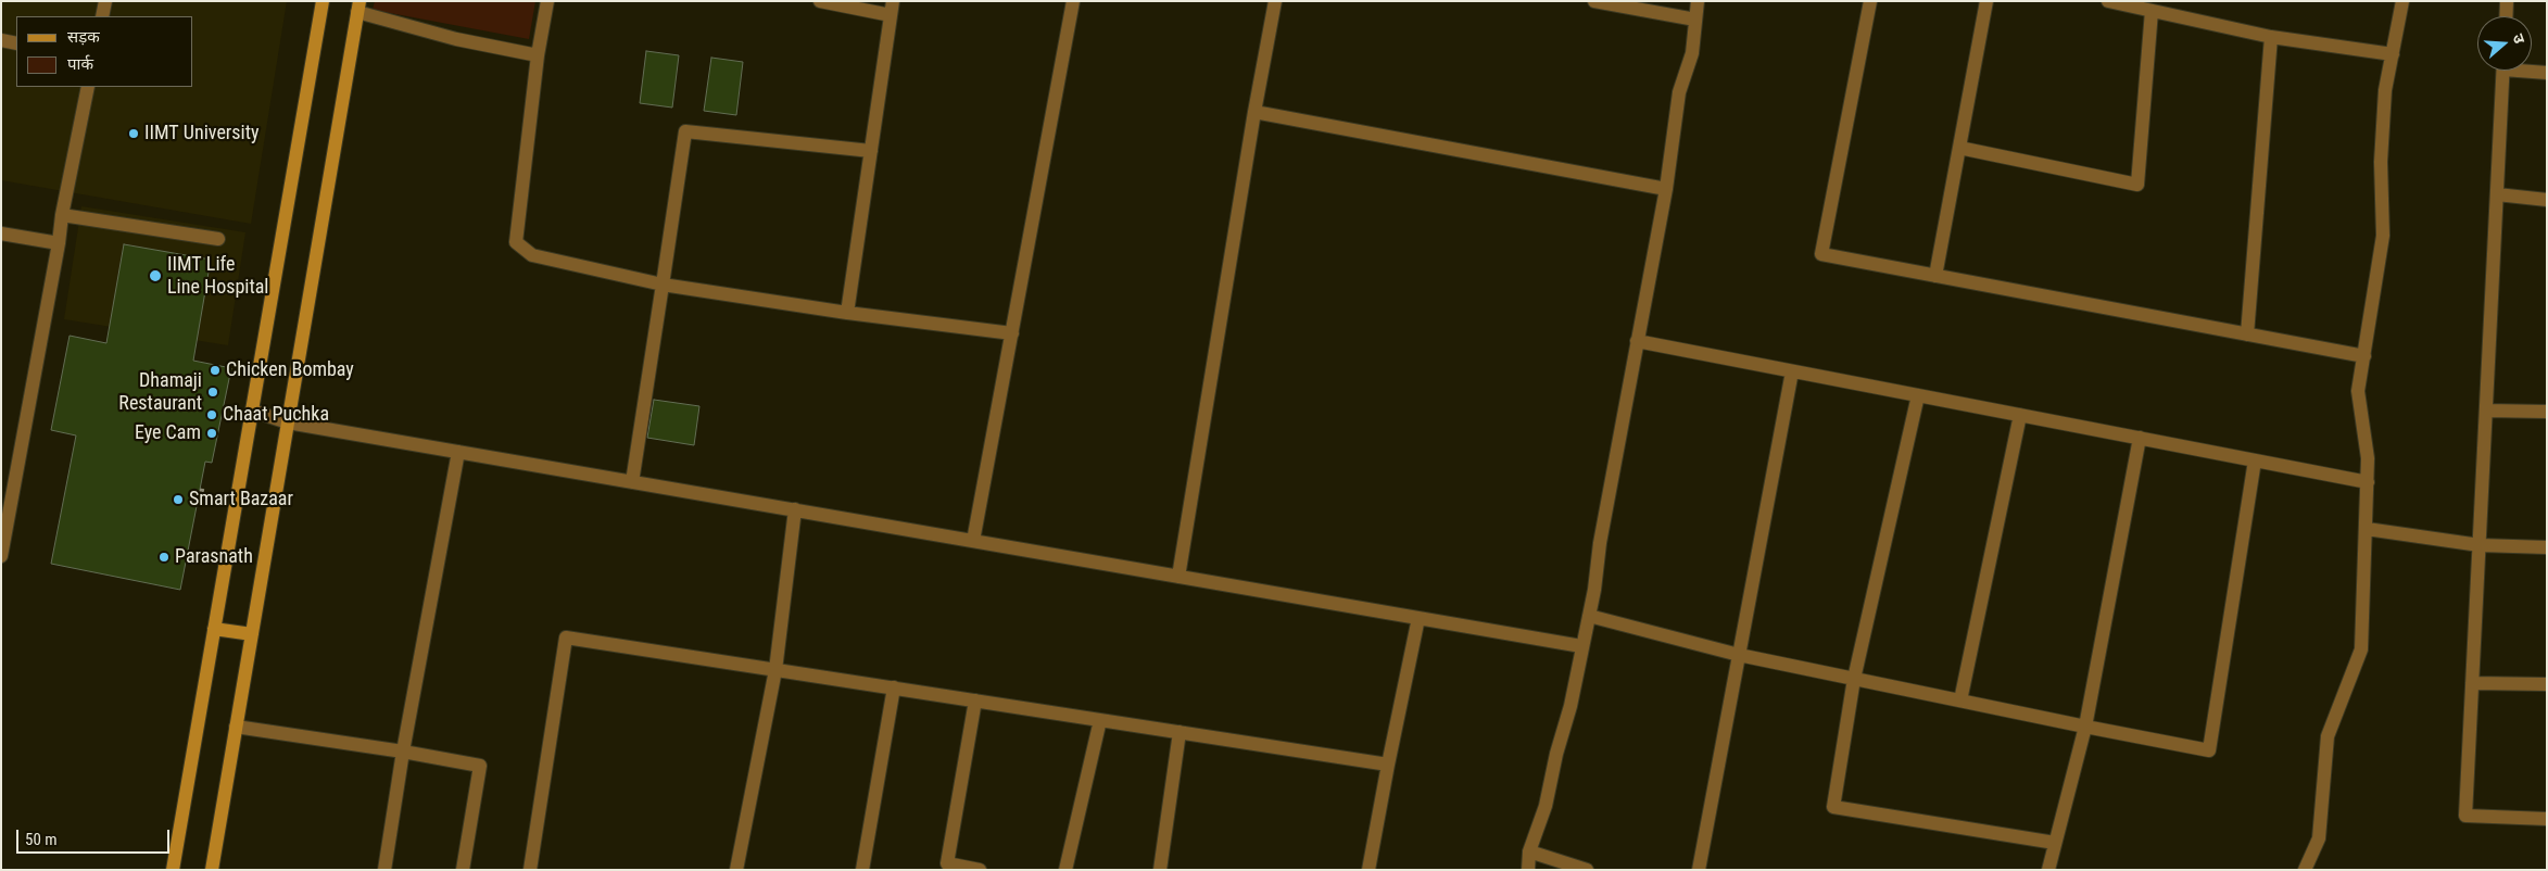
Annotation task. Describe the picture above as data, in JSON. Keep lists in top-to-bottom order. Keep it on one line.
{"places":["IIMT University","IIMT Life Line Hospital","Chicken Bombay","Dhamaji Restaurant","Chaat Puchka","Eye Cam","Smart Bazaar","Parasnath"],"legend":["सड़क","पार्क"],"scale_bar":"50 m","north":"right"}
